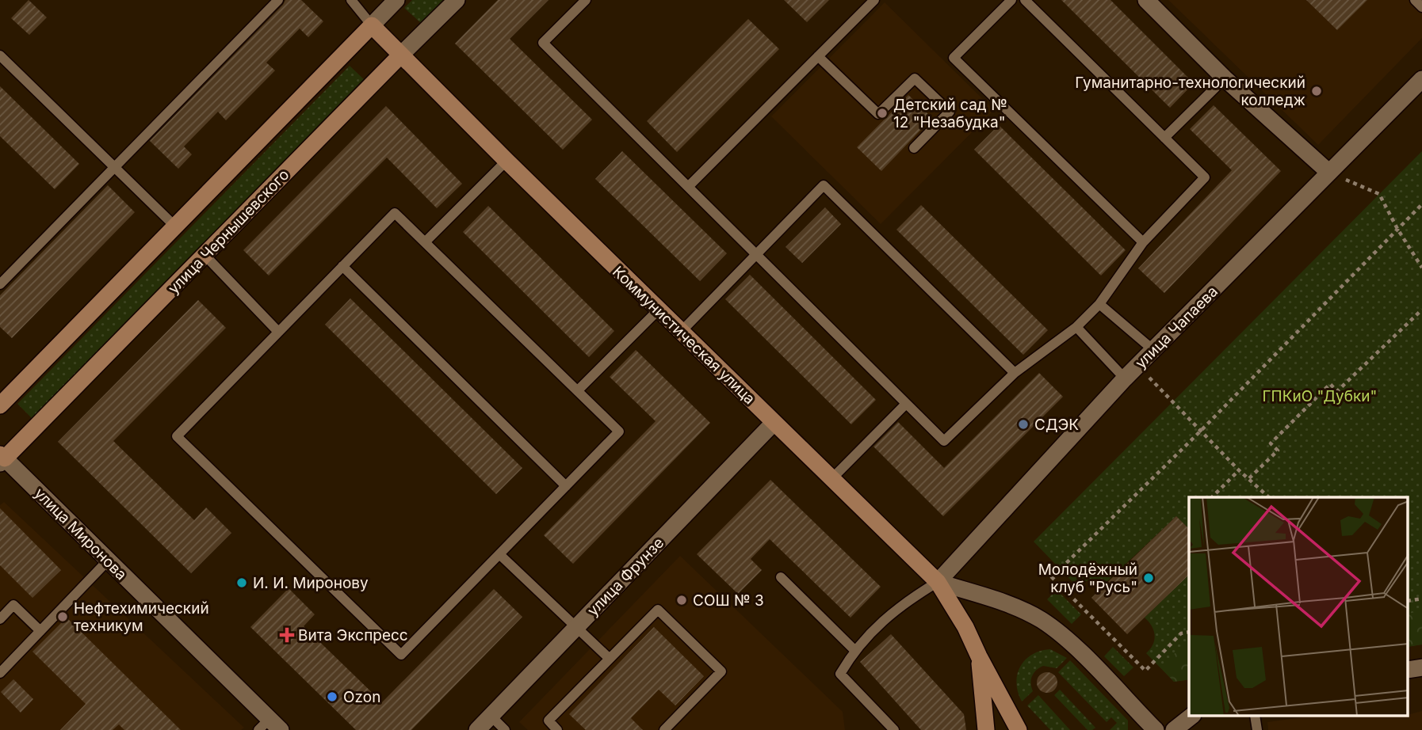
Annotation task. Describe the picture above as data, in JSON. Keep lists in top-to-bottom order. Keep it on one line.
{"streets":{"main road":["улица Чернышевского","Коммунистическая улица"],"street":["улица Чапаева","улица Миронова","улица Фрунзе"]},"crossings":[["улица Чернышевского","Коммунистическая улица"],["улица Чернышевского","улица Миронова"],["улица Чапаева","Коммунистическая улица"],["Коммунистическая улица","улица Фрунзе"]],"parks":["ГПКиО \"Дубки\""],"places":{"other":["Гуманитарно-технологический колледж","Детский сад № 12 \"Незабудка\"","СДЭК","Молодёжный клуб \"Русь\"","И. И. Миронову","СОШ № 3","Нефтехимический техникум","Ozon"],"health":["Вита Экспресс"]}}
